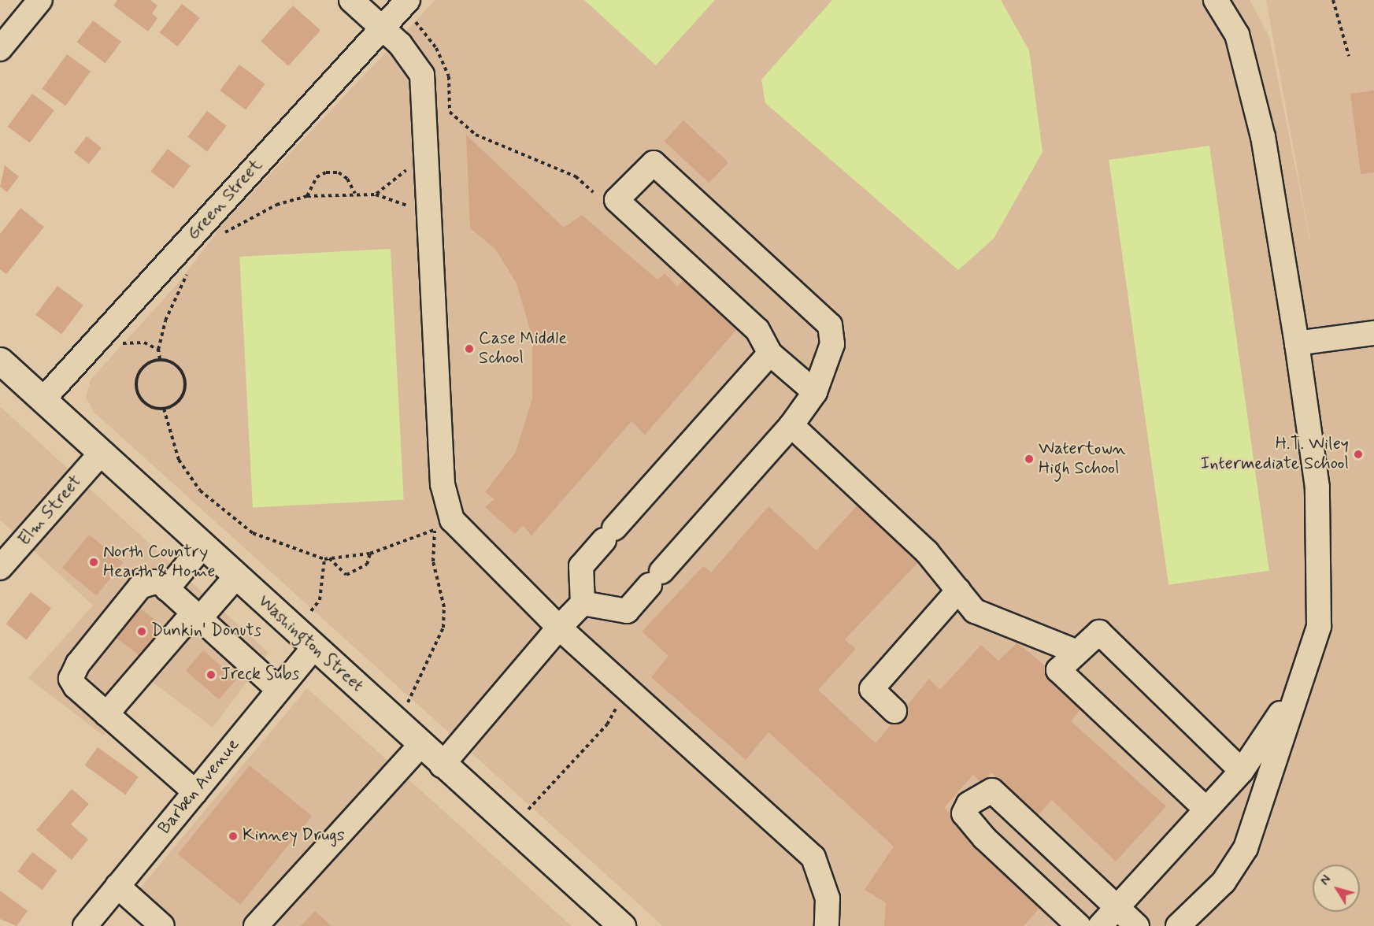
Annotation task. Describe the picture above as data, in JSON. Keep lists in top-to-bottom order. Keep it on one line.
{"streets":{"main road":["Washington Street"],"street":["Green Street","Elm Street","Barben Avenue"]},"crossings":[["Green Street","Washington Street"],["Elm Street","Washington Street"],["Washington Street","Barben Avenue"]],"places":["Case Middle School","H.T. Wiley Intermediate School","Watertown High School","North Country Hearth & Home","Dunkin' Donuts","Jreck Subs","Kinney Drugs"],"north":"top left"}
